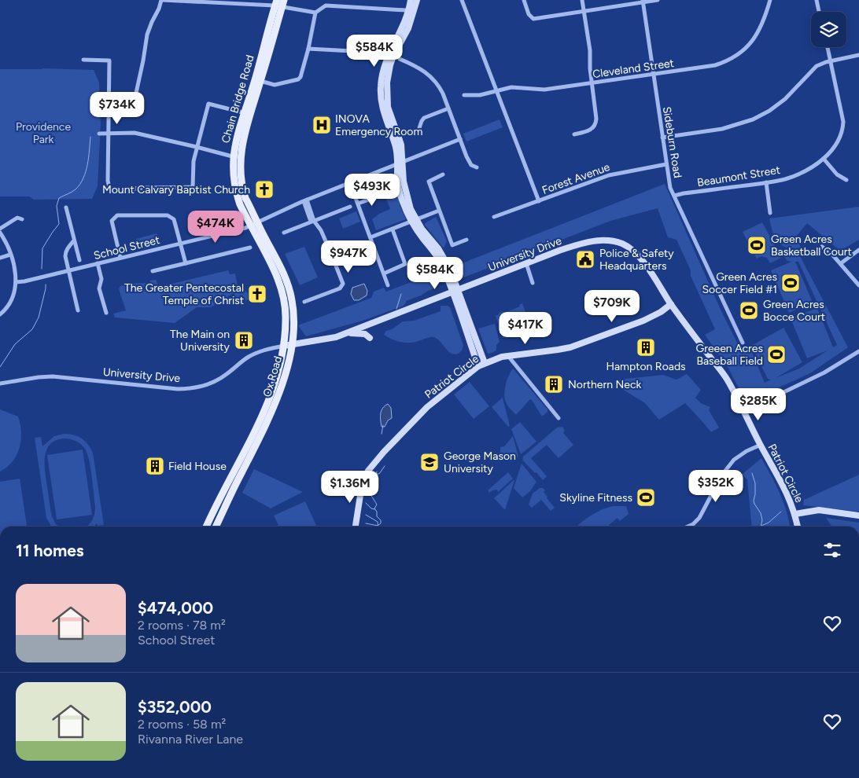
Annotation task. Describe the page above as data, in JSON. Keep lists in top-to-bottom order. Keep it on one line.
{"streets":{"main road":["Chain Bridge Road","Ox Road"],"street":["Cleveland Street","Sideburn Road","Beaumont Street","Forest Avenue","School Street","University Drive","Patriot Circle"]},"crossings":[["Cleveland Street","Sideburn Road"],["Chain Bridge Road","School Street"],["Chain Bridge Road","Ox Road"],["Sideburn Road","Beaumont Street"],["Sideburn Road","Forest Avenue"],["School Street","Ox Road"],["University Drive","Ox Road"],["University Drive","Patriot Circle"]],"parks":["Providence Park"],"places":{"hospital":["INOVA Emergency Room"],"church":["Mount Calvary Baptist Church","The Greater Pentecostal Temple of Christ"],"sports":["Green Acres Basketball Court","Green Acres Soccer Field #1","Green Acres Bocce Court","Greeen Acres Baseball Field","Skyline Fitness"],"public building":["Police & Safety Headquarters"],"building":["The Main on University","Hampton Roads","Northern Neck","Field House"],"school or university":["George Mason University"]},"page":{"price":["$584K","$734K","$493K","$474K","$947K","$584K","$709K","$417K","$285K","$352K","$1.36M"],"heading":"11 homes","list":[{"name":"$474,000","note":"2 rooms · 78 m² · School Street"},{"name":"$352,000","note":"2 rooms · 58 m² · Rivanna River Lane"}]}}
